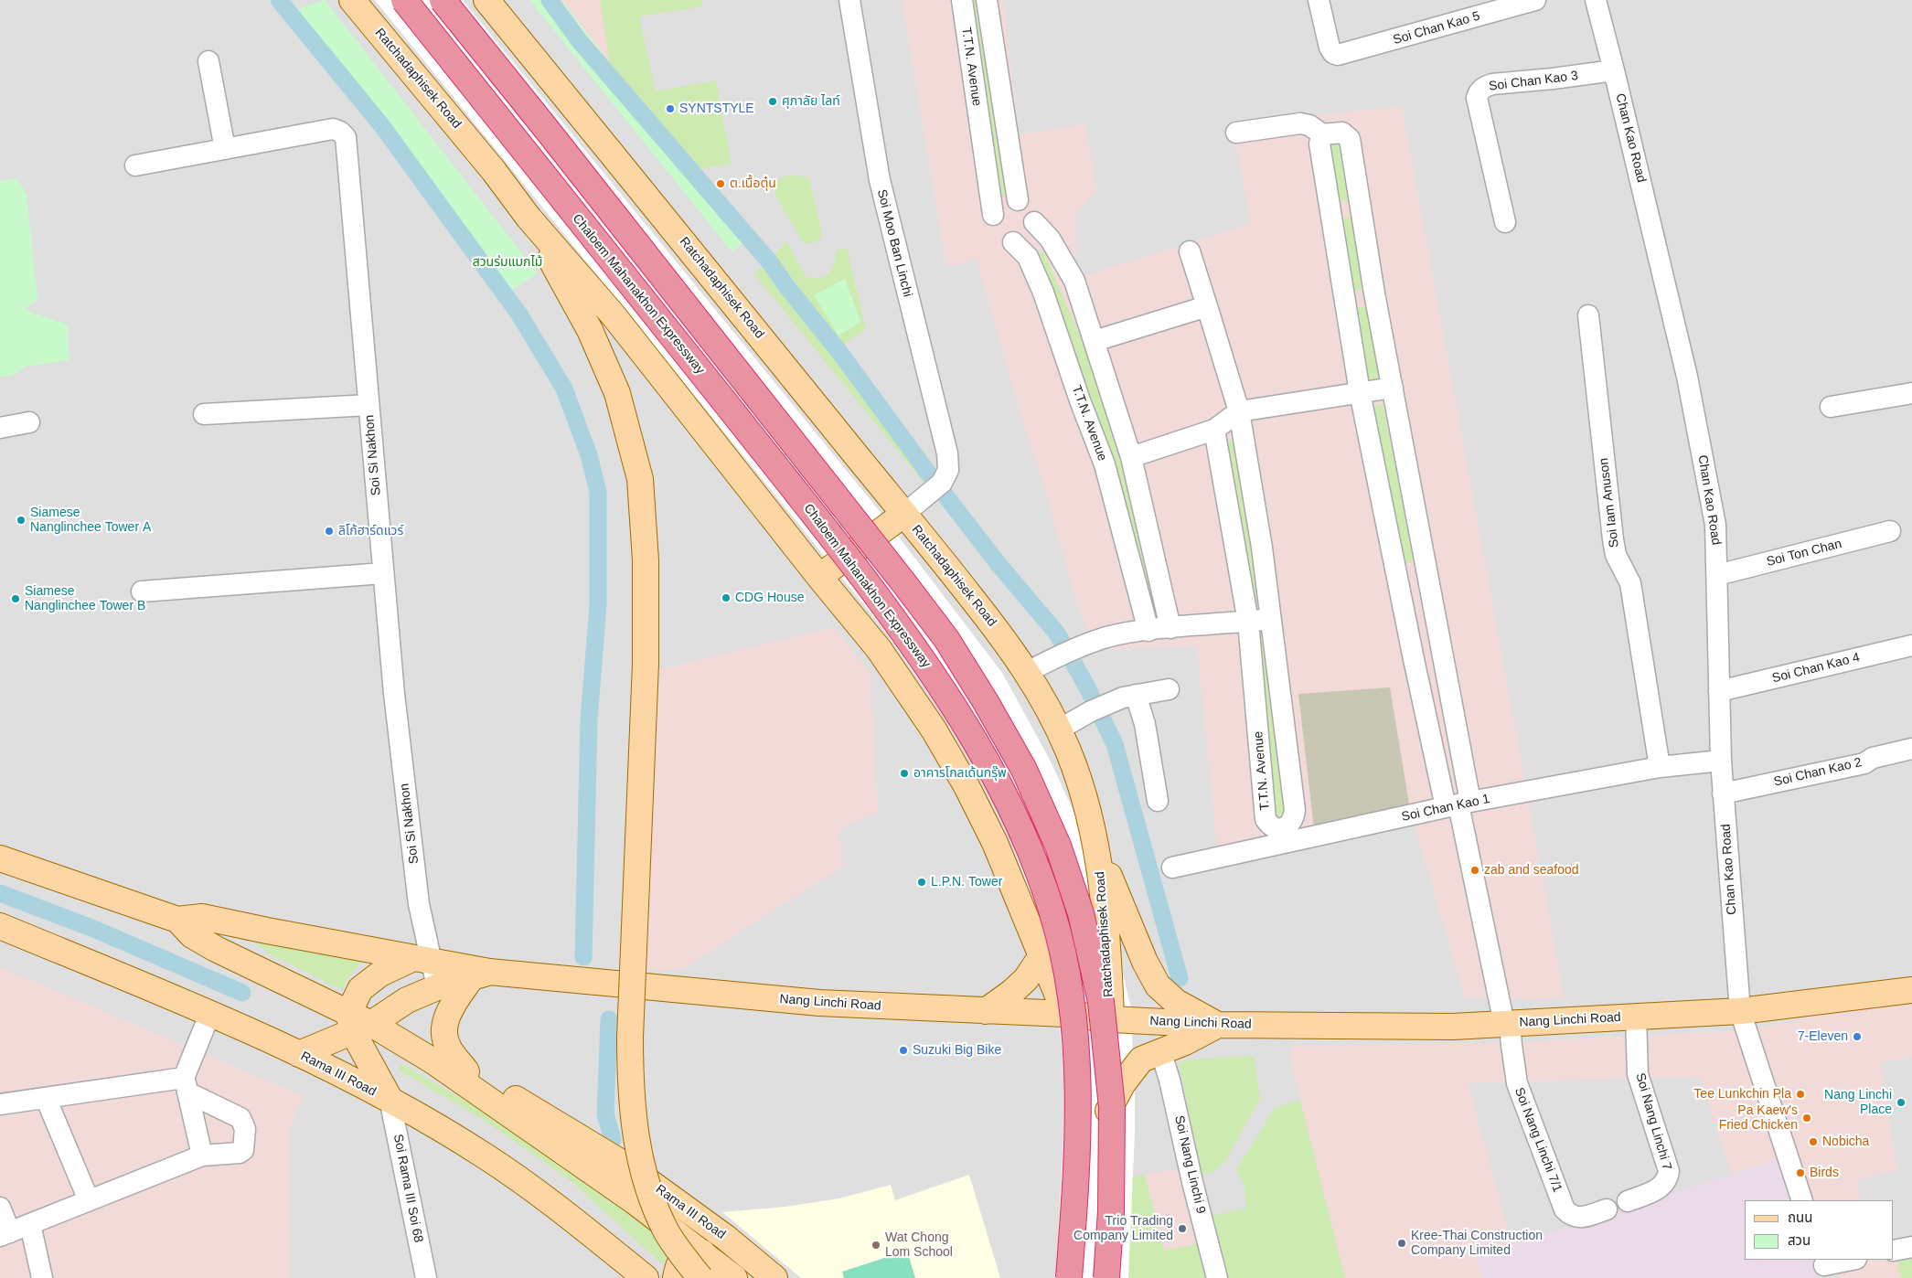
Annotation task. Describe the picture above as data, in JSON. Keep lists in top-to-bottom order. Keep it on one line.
{"streets":{"highway":["Chaloem Mahanakhon Expressway"],"main road":["Ratchadaphisek Road","Nang Linchi Road","Rama III Road"],"street":["Soi Chan Kao 5","T.T.N. Avenue","Soi Chan Kao 3","Chan Kao Road","Soi Moo Ban Linchi","Soi Si Nakhon","Soi Iam Anuson","Soi Ton Chan","Soi Chan Kao 4","Soi Chan Kao 2","Soi Chan Kao 1","Soi Nang Linchi 7","Soi Nang Linchi 7/1","Soi Nang Linchi 9","Soi Rama III Soi 68"]},"crossings":[["Ratchadaphisek Road","Soi Moo Ban Linchi"],["Ratchadaphisek Road","Nang Linchi Road"],["Soi Chan Kao 3","Chan Kao Road"],["Chan Kao Road","Soi Ton Chan"],["Chan Kao Road","Soi Chan Kao 4"],["Chan Kao Road","Soi Chan Kao 2"],["Chan Kao Road","Soi Chan Kao 1"],["Chan Kao Road","Nang Linchi Road"],["Soi Si Nakhon","Nang Linchi Road"],["Soi Iam Anuson","Soi Chan Kao 1"],["Nang Linchi Road","Rama III Road"],["Nang Linchi Road","Soi Nang Linchi 7"],["Nang Linchi Road","Soi Nang Linchi 7/1"],["Rama III Road","Soi Rama III Soi 68"]],"parks":["สวนร่มแมกไม้"],"places":["ศุภาลัย ไลท์","SYNTSTYLE","ต.เนื้อตุ๋น","Siamese Nanglinchee Tower A","ลิโก้ฮาร์ดแวร์","CDG House","Siamese Nanglinchee Tower B","อาคารโกลเด้นกรุ๊พ","zab and seafood","L.P.N. Tower","7-Eleven","Suzuki Big Bike","Tee Lunkchin Pla","Nang Linchi Place","Pa Kaew's Fried Chicken","Nobicha","Birds","Trio Trading Company Limited","Kree-Thai Construction Company Limited","Wat Chong Lom School"],"legend":["ถนน","สวน"]}
